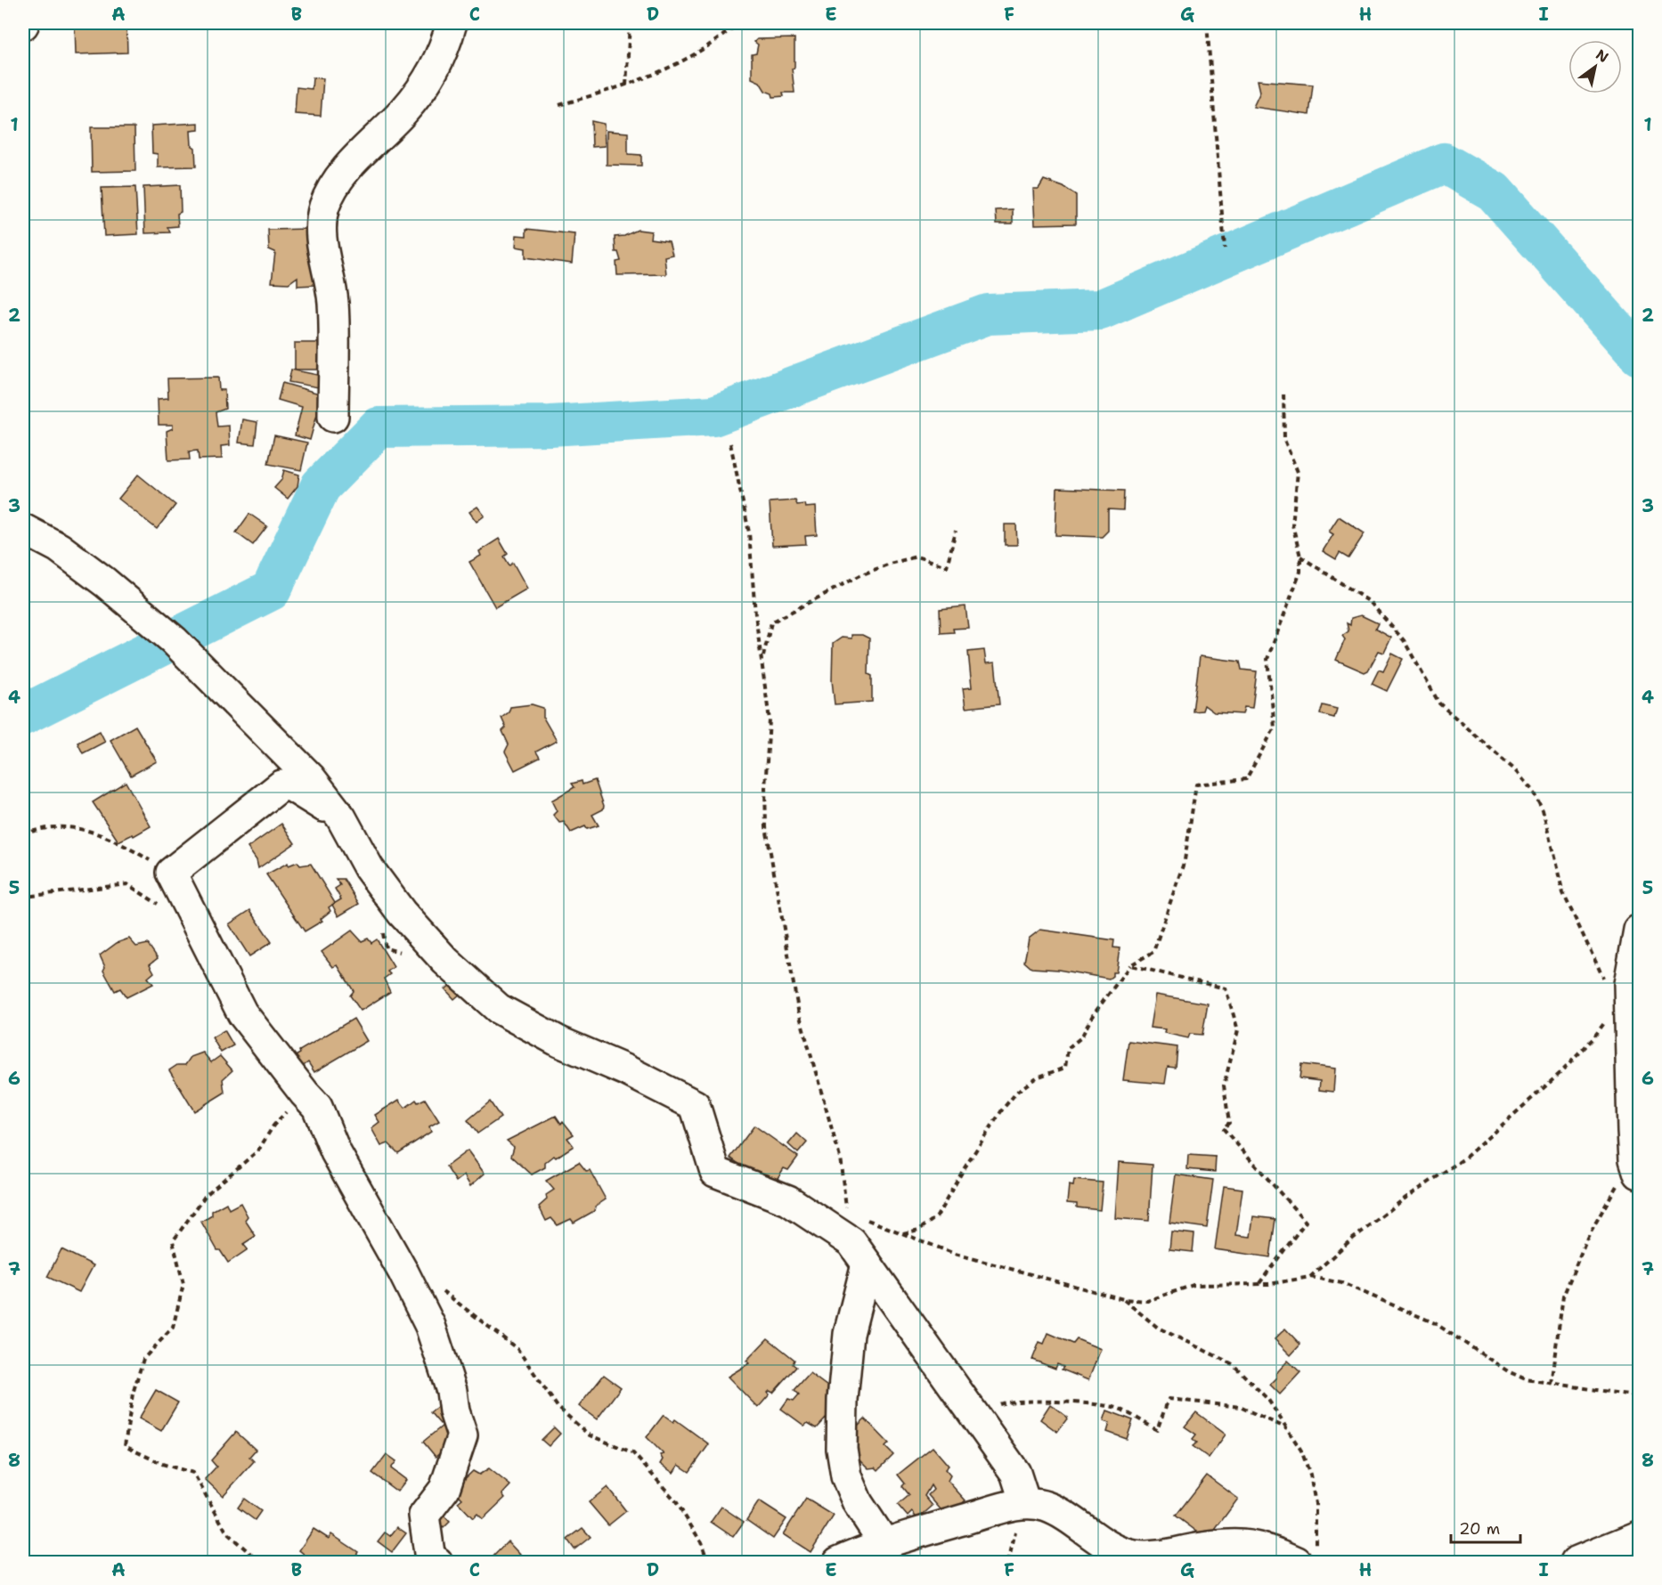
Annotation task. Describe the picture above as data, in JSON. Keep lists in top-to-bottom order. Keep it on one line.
{"scale_bar":"20 m","north":"top right","grid":{"columns":["A","B","C","D","E","F","G","H","I"],"rows":["1","2","3","4","5","6","7","8"]}}
